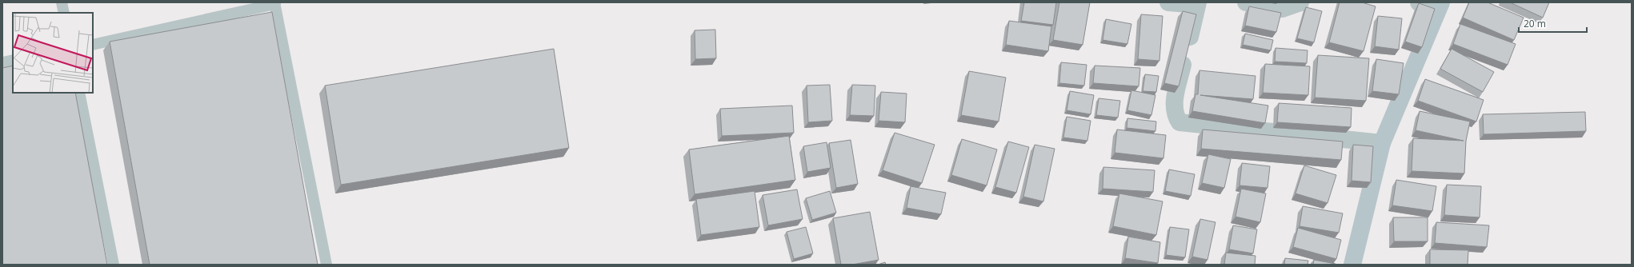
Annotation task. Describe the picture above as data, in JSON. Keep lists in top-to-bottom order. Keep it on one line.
{"scale_bar":"20 m"}
